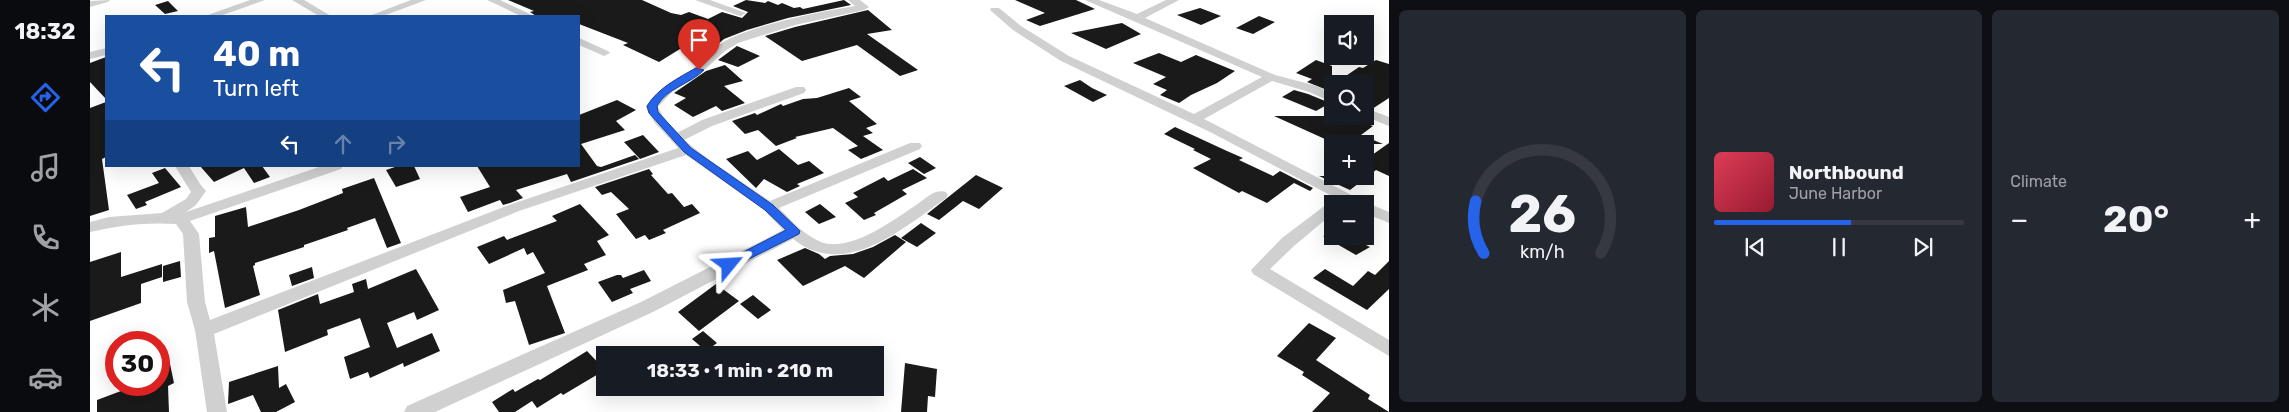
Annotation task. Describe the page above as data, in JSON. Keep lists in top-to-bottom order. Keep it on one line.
{"page":{"tabs":"18:32","tile":"Climate","map_buttons":["+","−"],"turn":["40 m","Turn left"],"song":["Northbound","June Harbor"],"heat":["−","20°","+"],"limit":"30","trip":"18:33 · 1 min · 210 m","gauge":["26","km/h"]}}
